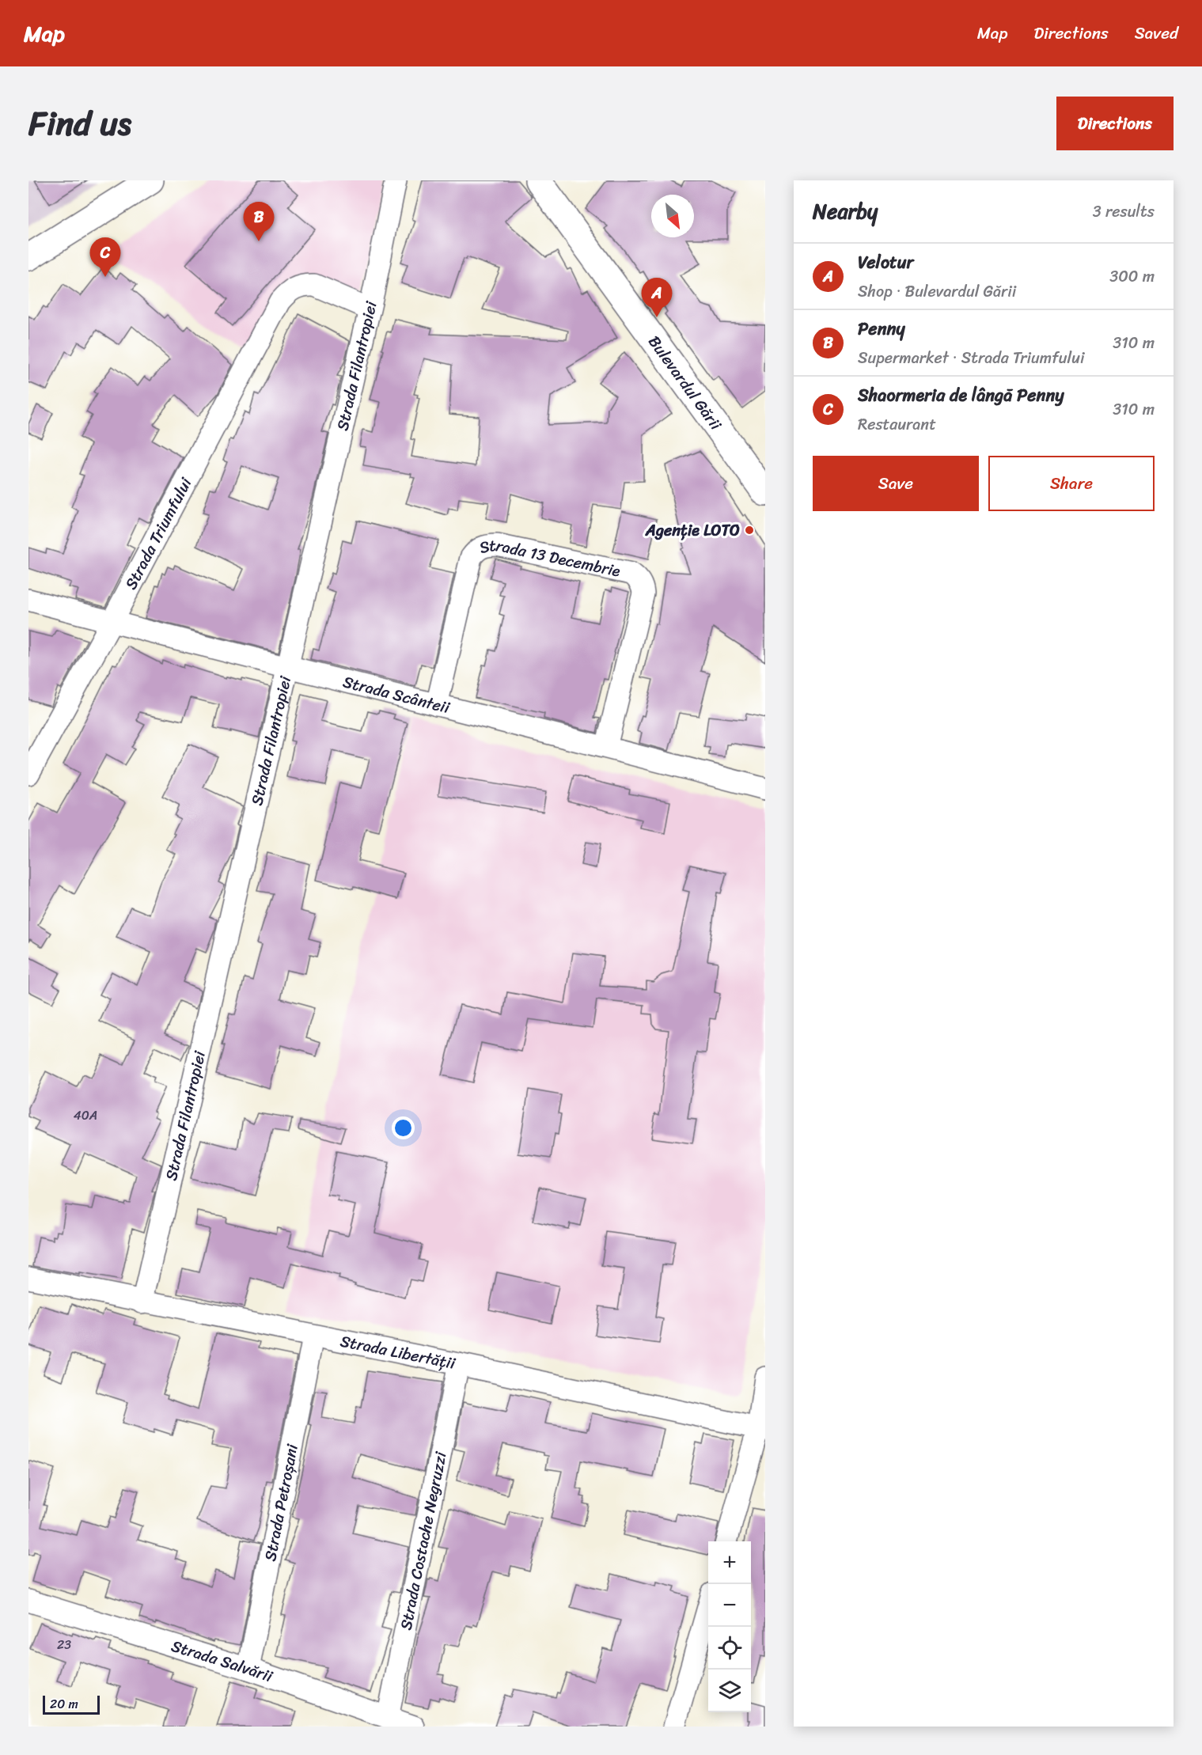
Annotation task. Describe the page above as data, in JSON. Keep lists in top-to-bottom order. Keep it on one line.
{"streets":{"street":["Strada Filantropiei","Bulevardul Gării","Strada Triumfului","Strada 13 Decembrie","Strada Scânteii","Strada Libertății","Strada Petroșani","Strada Costache Negruzzi","Strada Salvării"]},"crossings":[["Strada Filantropiei","Strada Triumfului"],["Strada Filantropiei","Strada Scânteii"],["Strada Filantropiei","Strada Libertății"],["Strada Triumfului","Strada Scânteii"],["Strada 13 Decembrie","Strada Scânteii"],["Strada Libertății","Strada Petroșani"],["Strada Libertății","Strada Costache Negruzzi"],["Strada Petroșani","Strada Salvării"],["Strada Costache Negruzzi","Strada Salvării"]],"places":["Agenție LOTO"],"house_numbers":["40A","23"],"scale_bar":"20 m","north":"bottom right","page":{"header":"Map","nav":["Map","Directions","Saved"],"title":"Find us","buttons":["Directions",["Save","Share"]],"heading":["Nearby","3 results"],"pins":["B","C","A"],"list":[{"mark":"A","name":"Velotur","note":"Shop · Bulevardul Gării","value":"300 m"},{"mark":"B","name":"Penny","note":"Supermarket · Strada Triumfului","value":"310 m"},{"mark":"C","name":"Shaormeria de lângă Penny","note":"Restaurant","value":"310 m"}],"map_buttons":["+","−"],"scale":"20 m"}}
